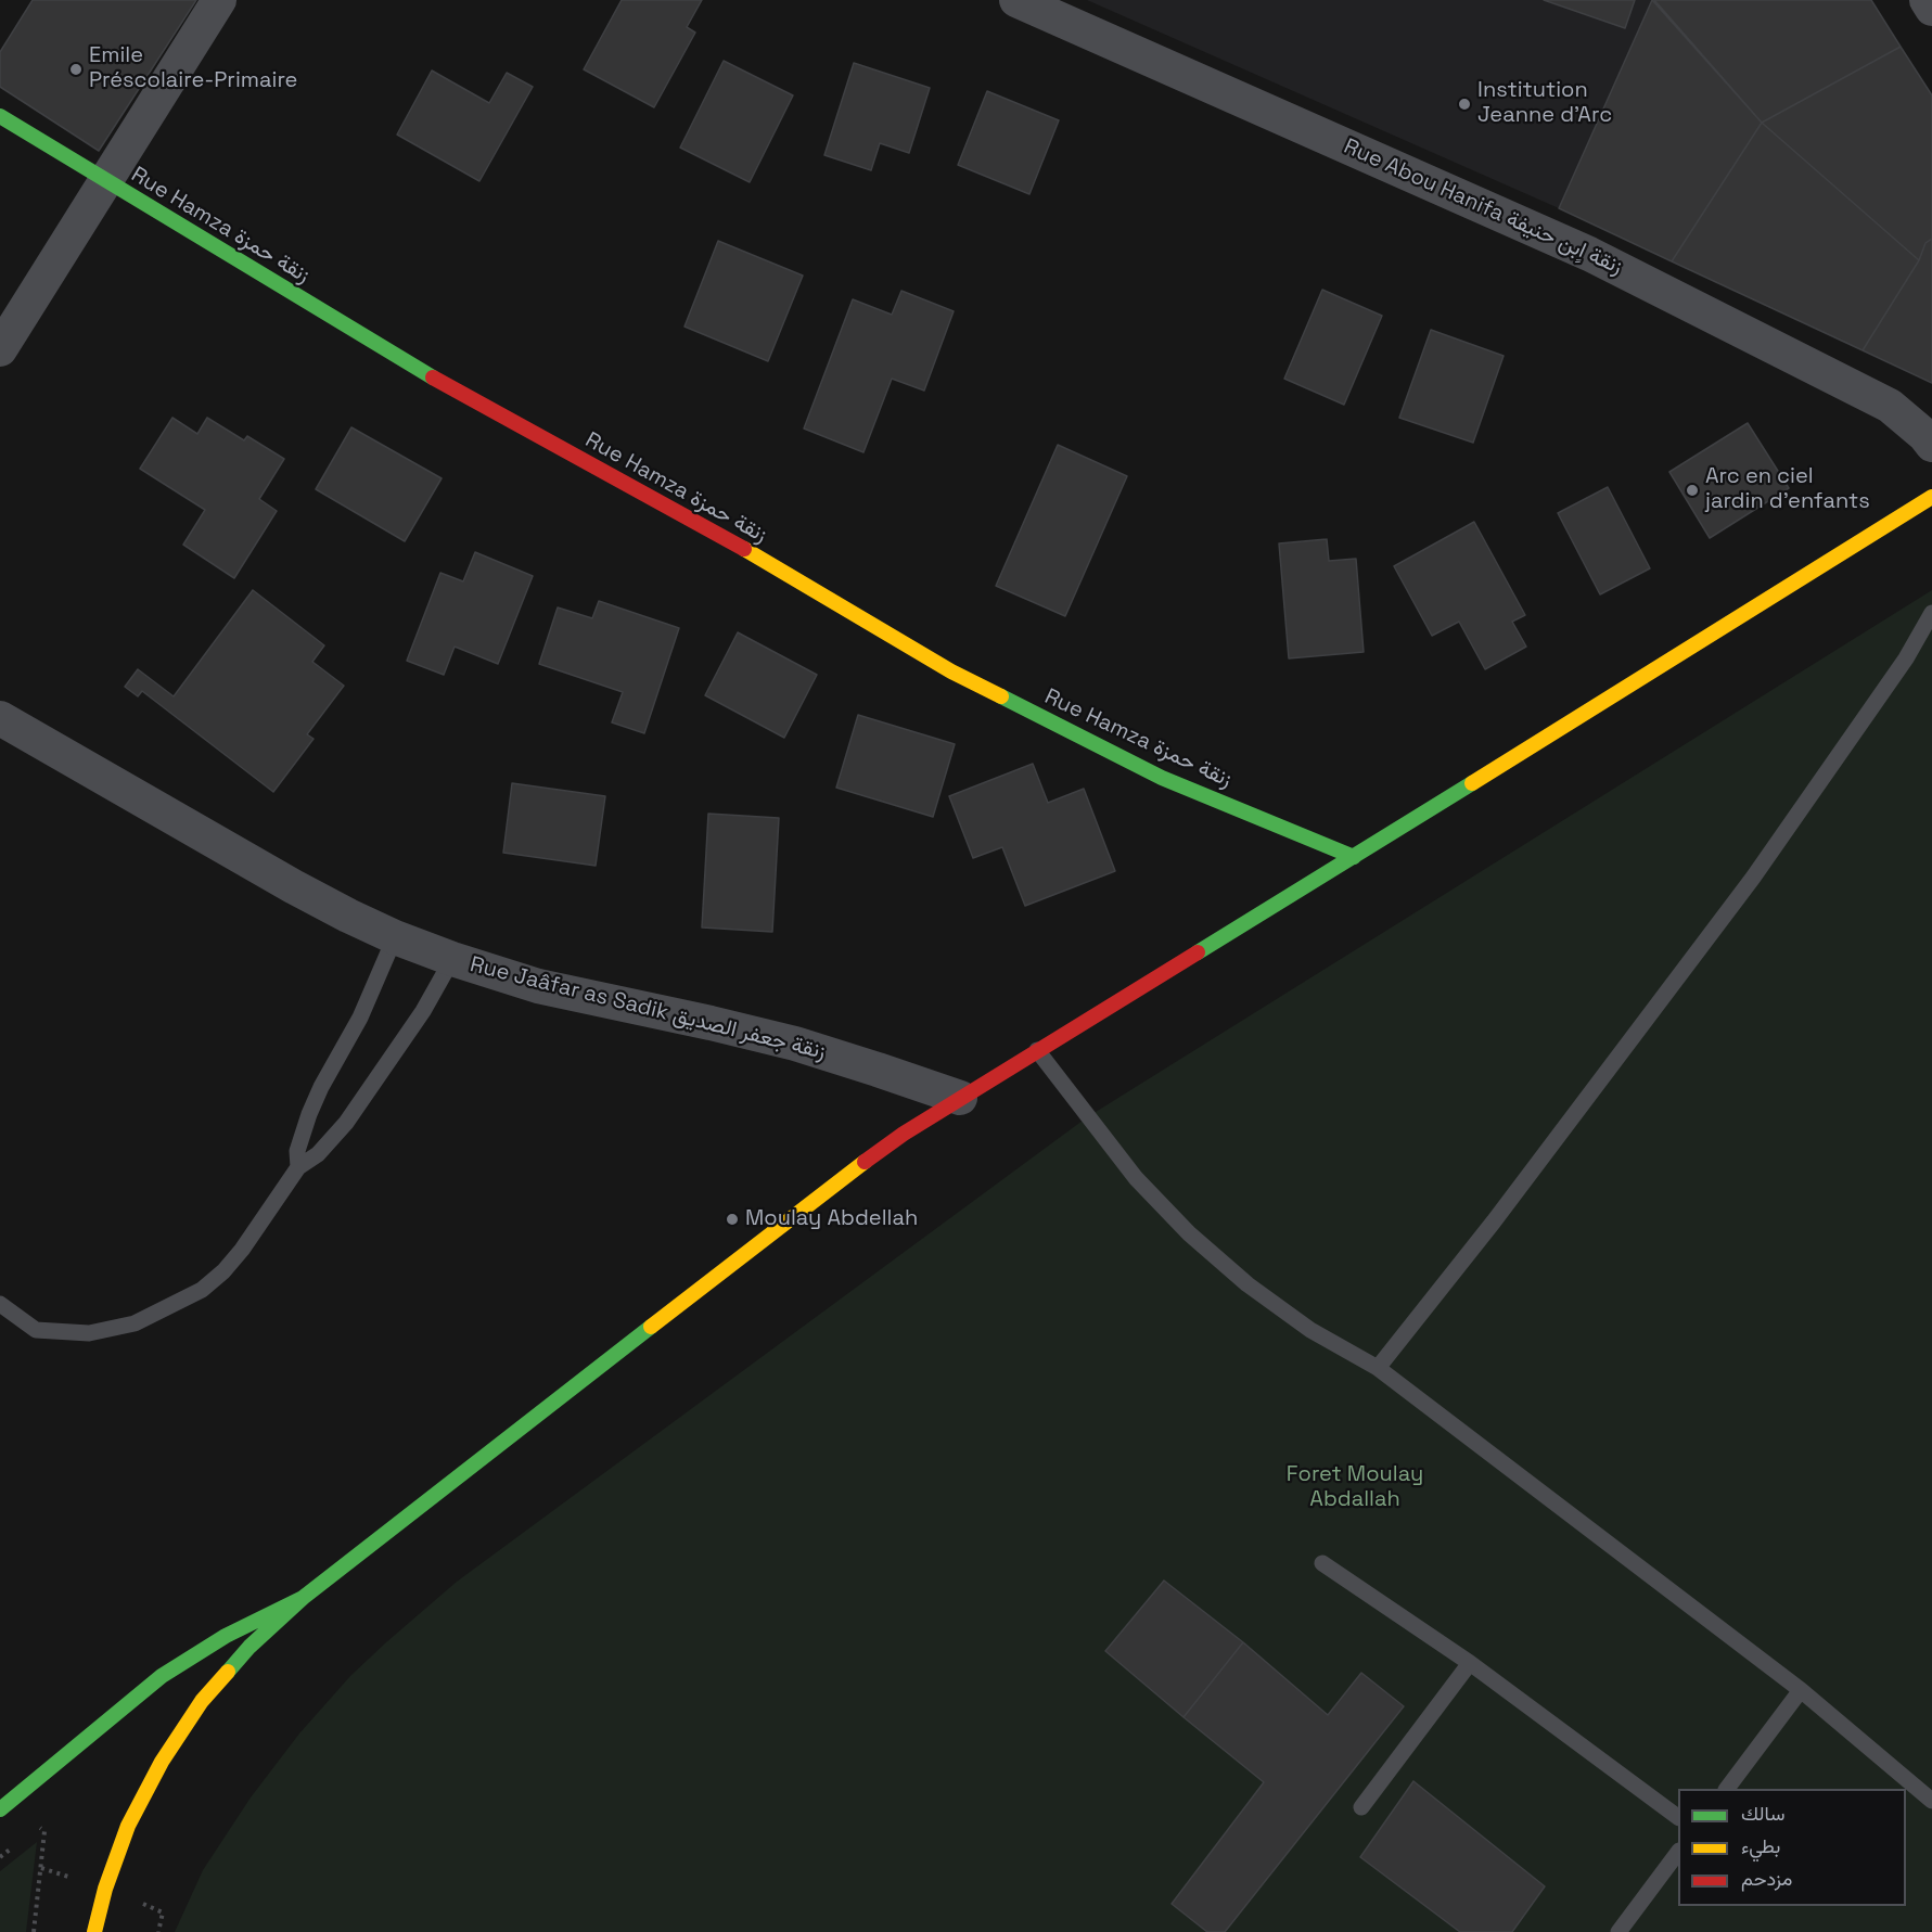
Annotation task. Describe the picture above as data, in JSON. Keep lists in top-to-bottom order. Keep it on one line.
{"streets":{"street":["Rue Abou Hanifa زنقة اٍبن حنيفة","Rue Hamza زنقة حمزة","Rue Jaâfar as Sadik زنقة جعفر الصديق"]},"parks":["Foret Moulay Abdallah"],"places":["Emile Préscolaire-Primaire","Institution Jeanne d'Arc","Arc en ciel jardin d'enfants","Moulay Abdellah"],"legend":["سالك","بطيء","مزدحم"]}
